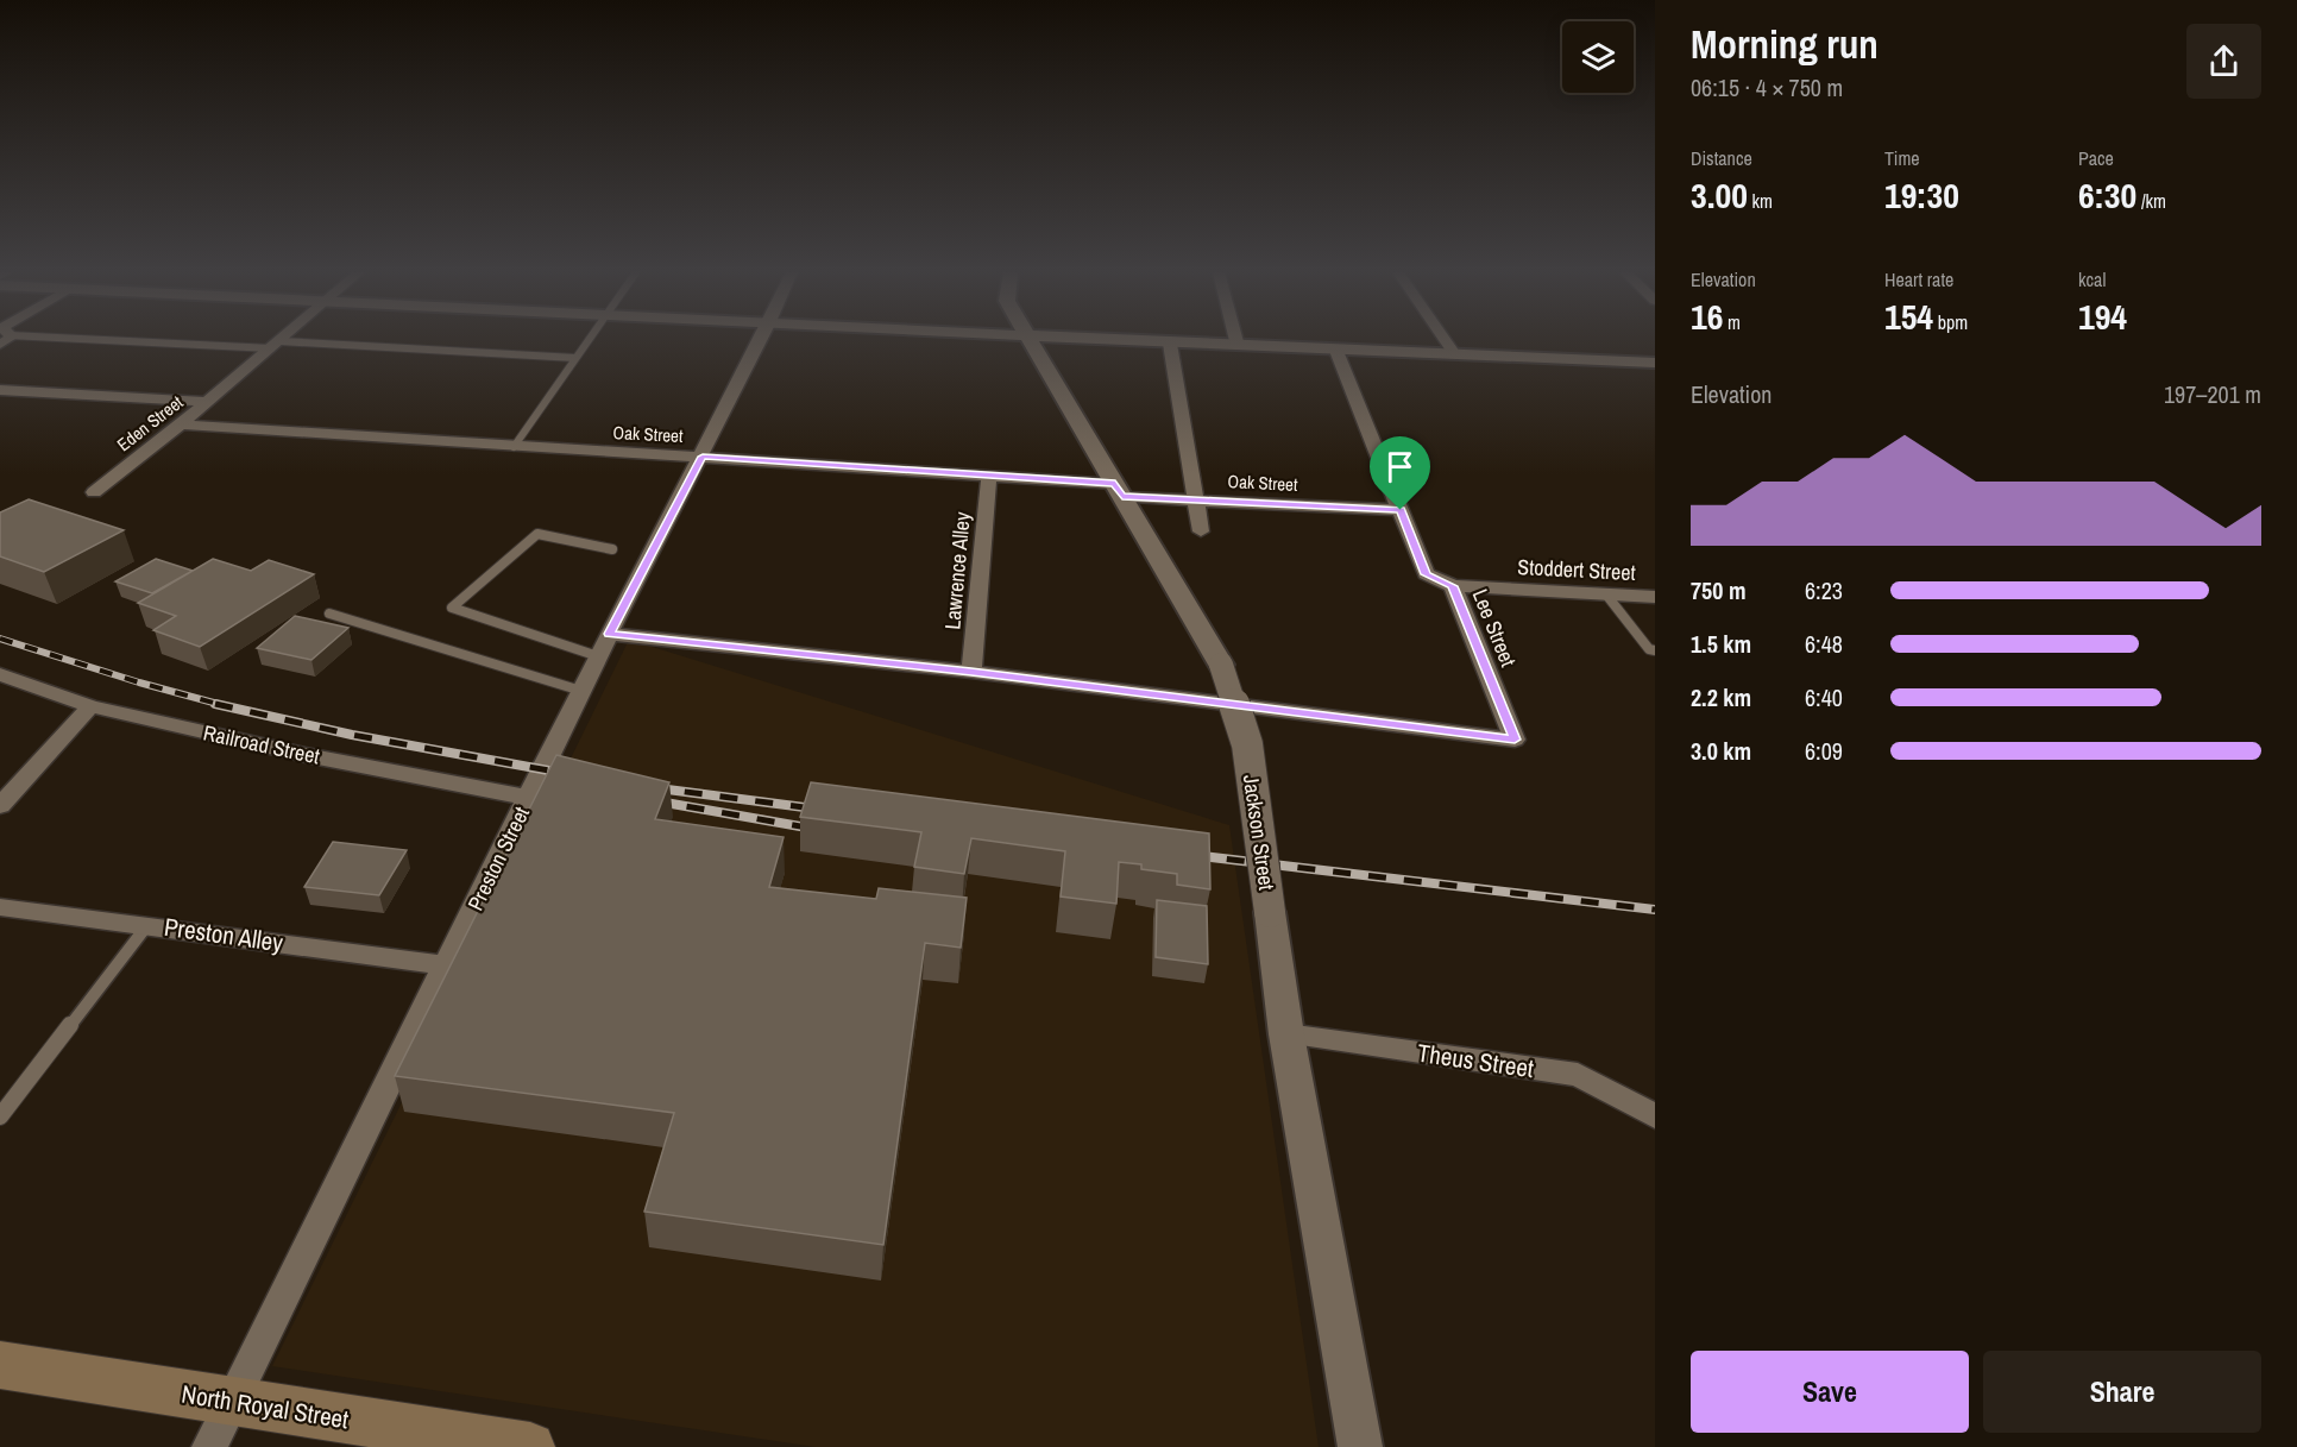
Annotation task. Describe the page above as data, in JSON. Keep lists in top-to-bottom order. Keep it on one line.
{"streets":{"main road":["North Royal Street"],"street":["Eden Street","Oak Street","Stoddert Street","Lawrence Alley","Lee Street","Railroad Street","Jackson Street","Preston Street","Preston Alley","Theus Street"]},"crossings":[["Eden Street","Oak Street"],["Oak Street","Lawrence Alley"],["Oak Street","Lee Street"],["Oak Street","Jackson Street"],["Oak Street","Preston Street"],["Stoddert Street","Lee Street"],["Lawrence Alley","Lee Street"],["Railroad Street","Preston Street"],["Jackson Street","Theus Street"],["Preston Street","Preston Alley"],["Preston Street","North Royal Street"]],"page":{"heading":["Morning run","06:15 · 4 × 750 m"],"stats":[["Distance","3.00 km"],["Time","19:30"],["Pace","6:30 /km"],["Elevation","16 m"],["Heart rate","154 bpm"],["kcal","194"]],"chart":["Elevation","197–201 m"],"list":[{"name":"750 m","note":"6:23"},{"name":"1.5 km","note":"6:48"},{"name":"2.2 km","note":"6:40"},{"name":"3.0 km","note":"6:09"}],"buttons":["Save","Share"]}}
